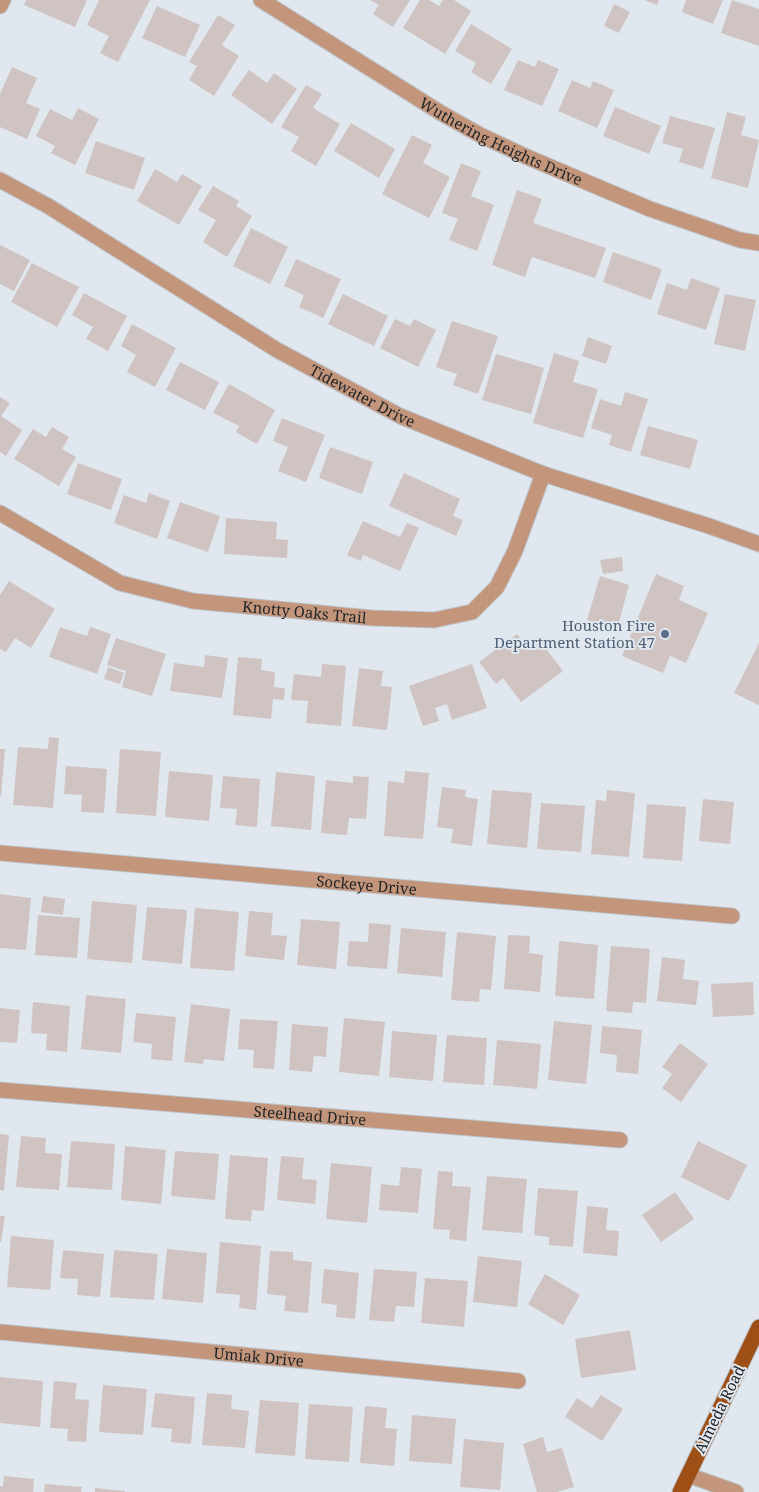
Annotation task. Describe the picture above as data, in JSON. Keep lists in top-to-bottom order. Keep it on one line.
{"streets":{"main road":["Almeda Road"],"street":["Wuthering Heights Drive","Tidewater Drive","Knotty Oaks Trail","Sockeye Drive","Steelhead Drive","Umiak Drive"]},"crossings":[["Tidewater Drive","Knotty Oaks Trail"]],"places":["Houston Fire Department Station 47"]}
